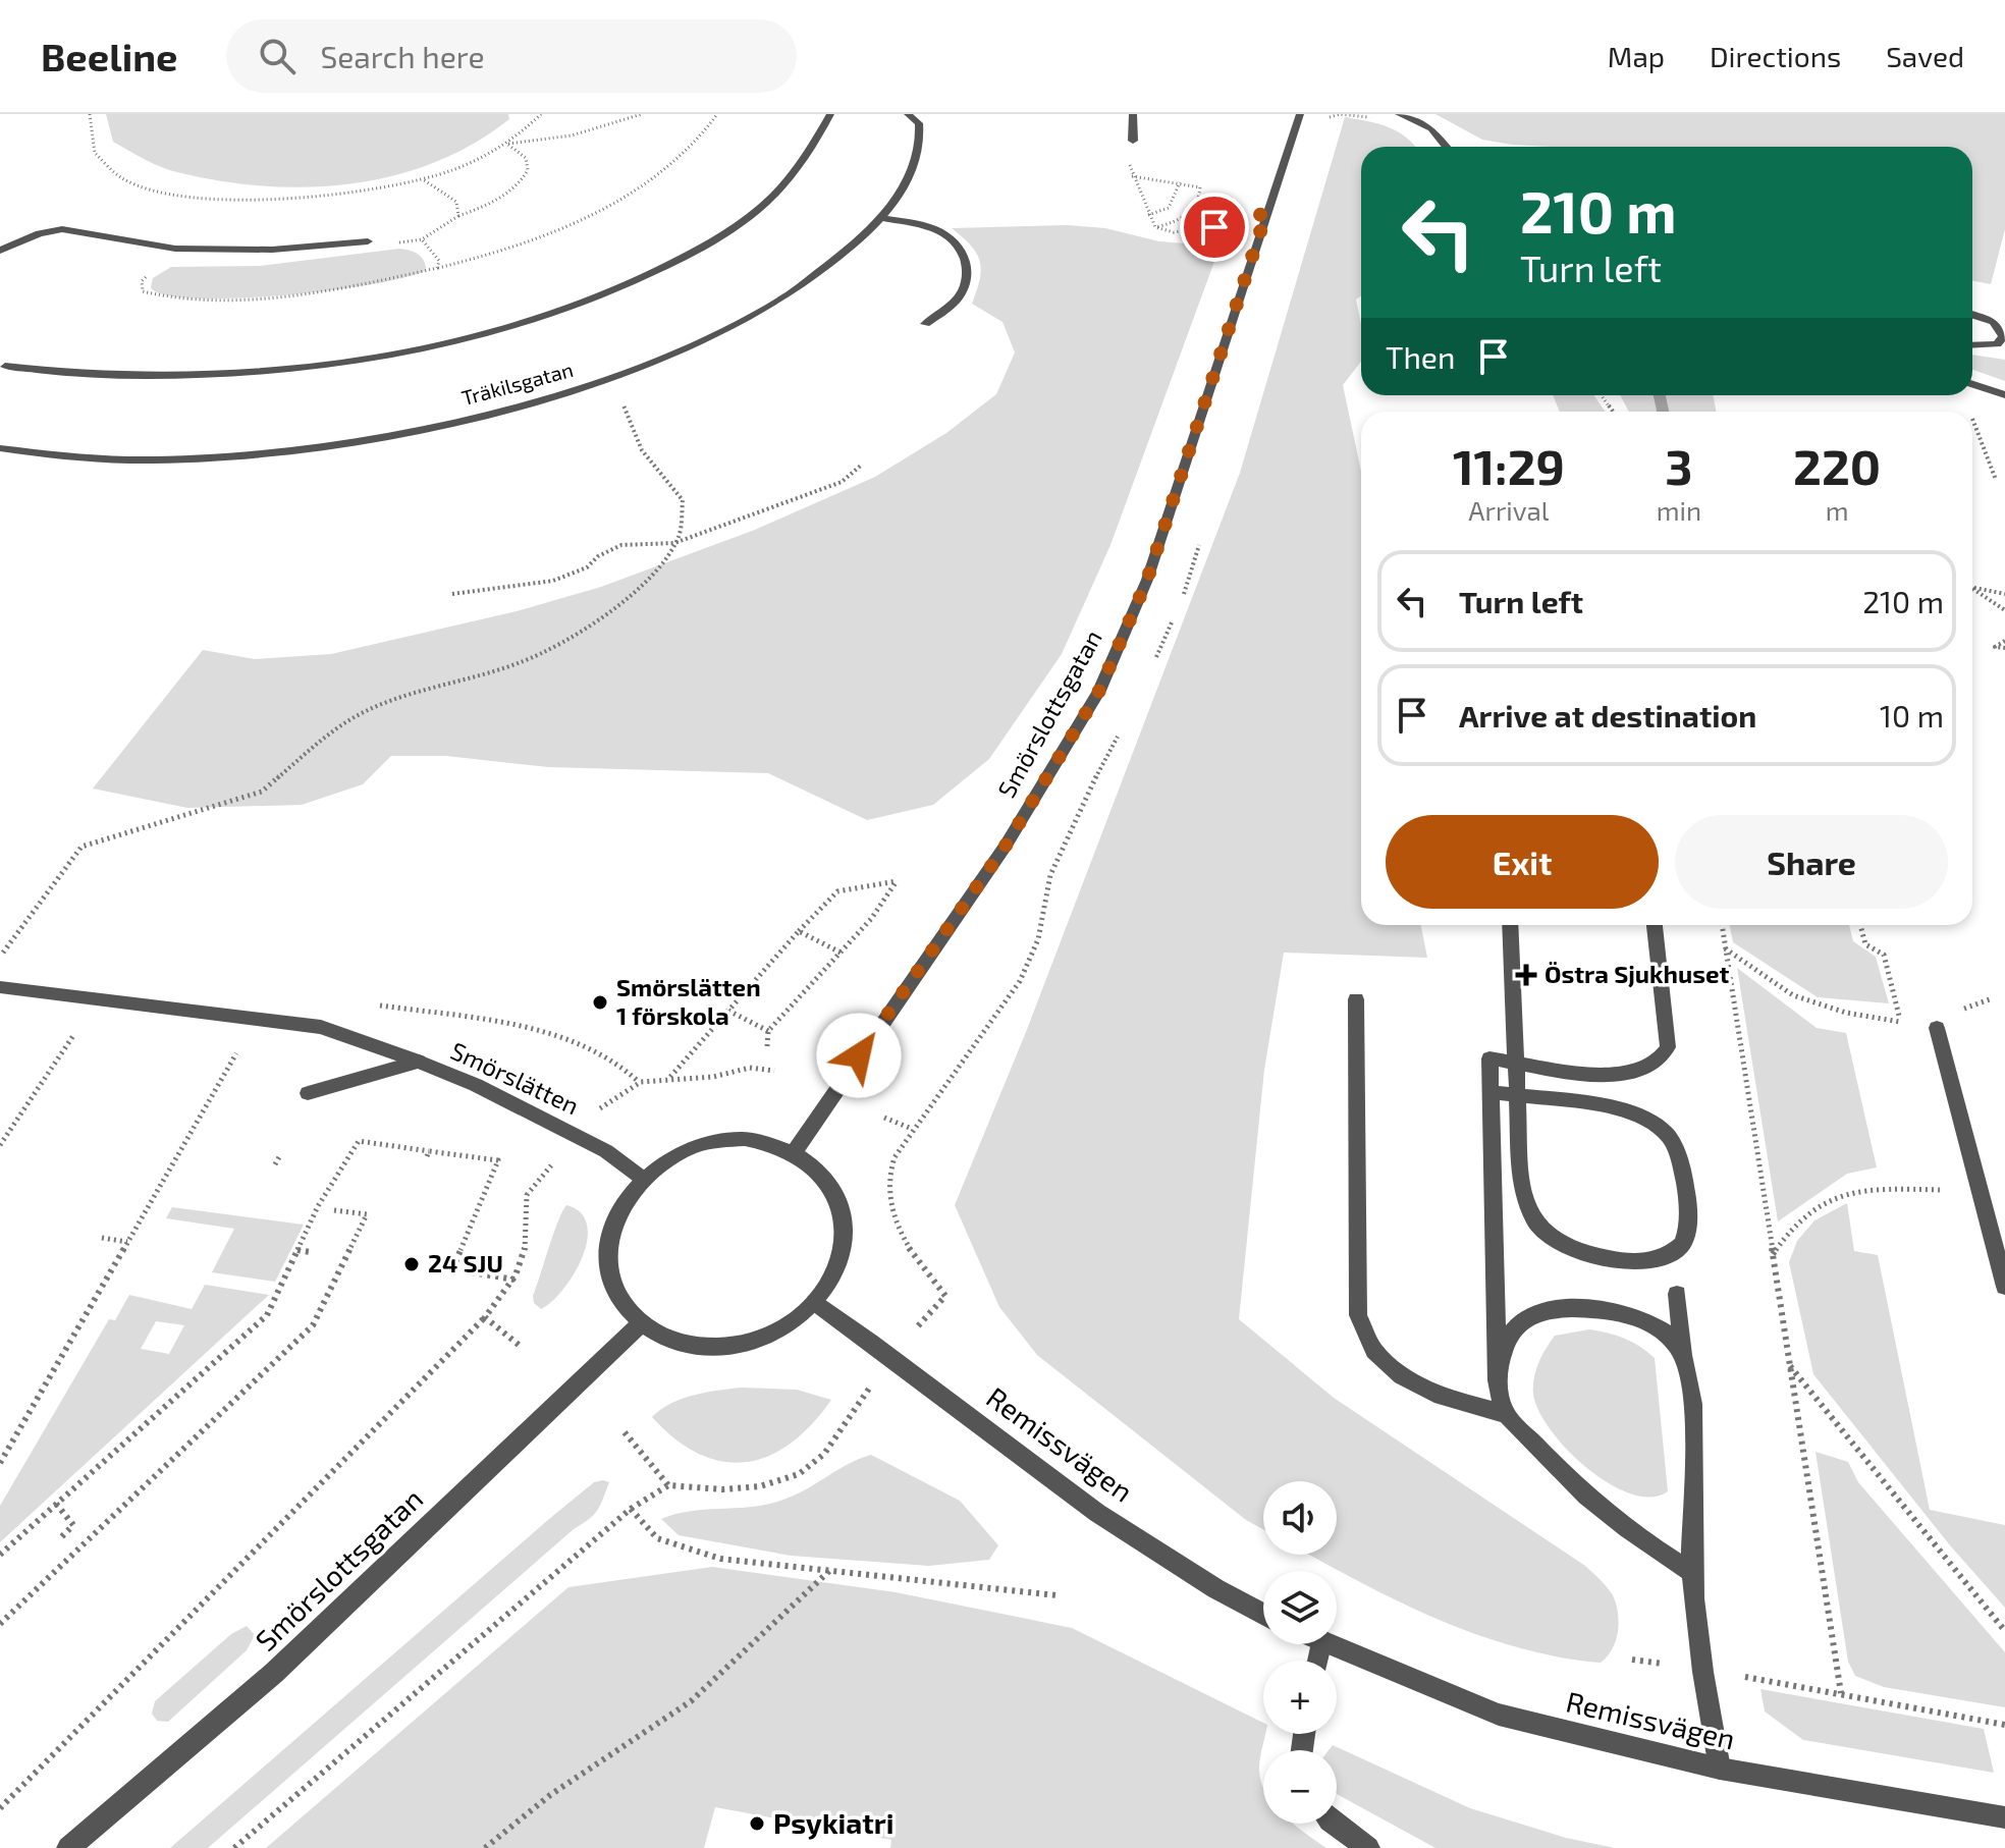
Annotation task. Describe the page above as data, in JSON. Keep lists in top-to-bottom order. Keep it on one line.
{"streets":{"street":["Träkilsgatan","Smörslottsgatan","Smörslätten","Remissvägen"]},"crossings":[["Smörslottsgatan","Smörslätten"],["Smörslottsgatan","Remissvägen"],["Smörslätten","Remissvägen"]],"places":{"health":["Östra Sjukhuset"],"other":["Smörslätten 1 förskola","24 SJU","Psykiatri"]},"page":{"header":"Beeline","search":"Search here","nav":["Map","Directions","Saved"],"turn":["210 m","Turn left"],"then":"Then","eta":["11:29","Arrival","3","min","220","m"],"list":[{"name":"Turn left","value":"210 m"},{"name":"Arrive at destination","value":"10 m"}],"buttons":["Exit","Share"],"map_buttons":["+","−"]}}
